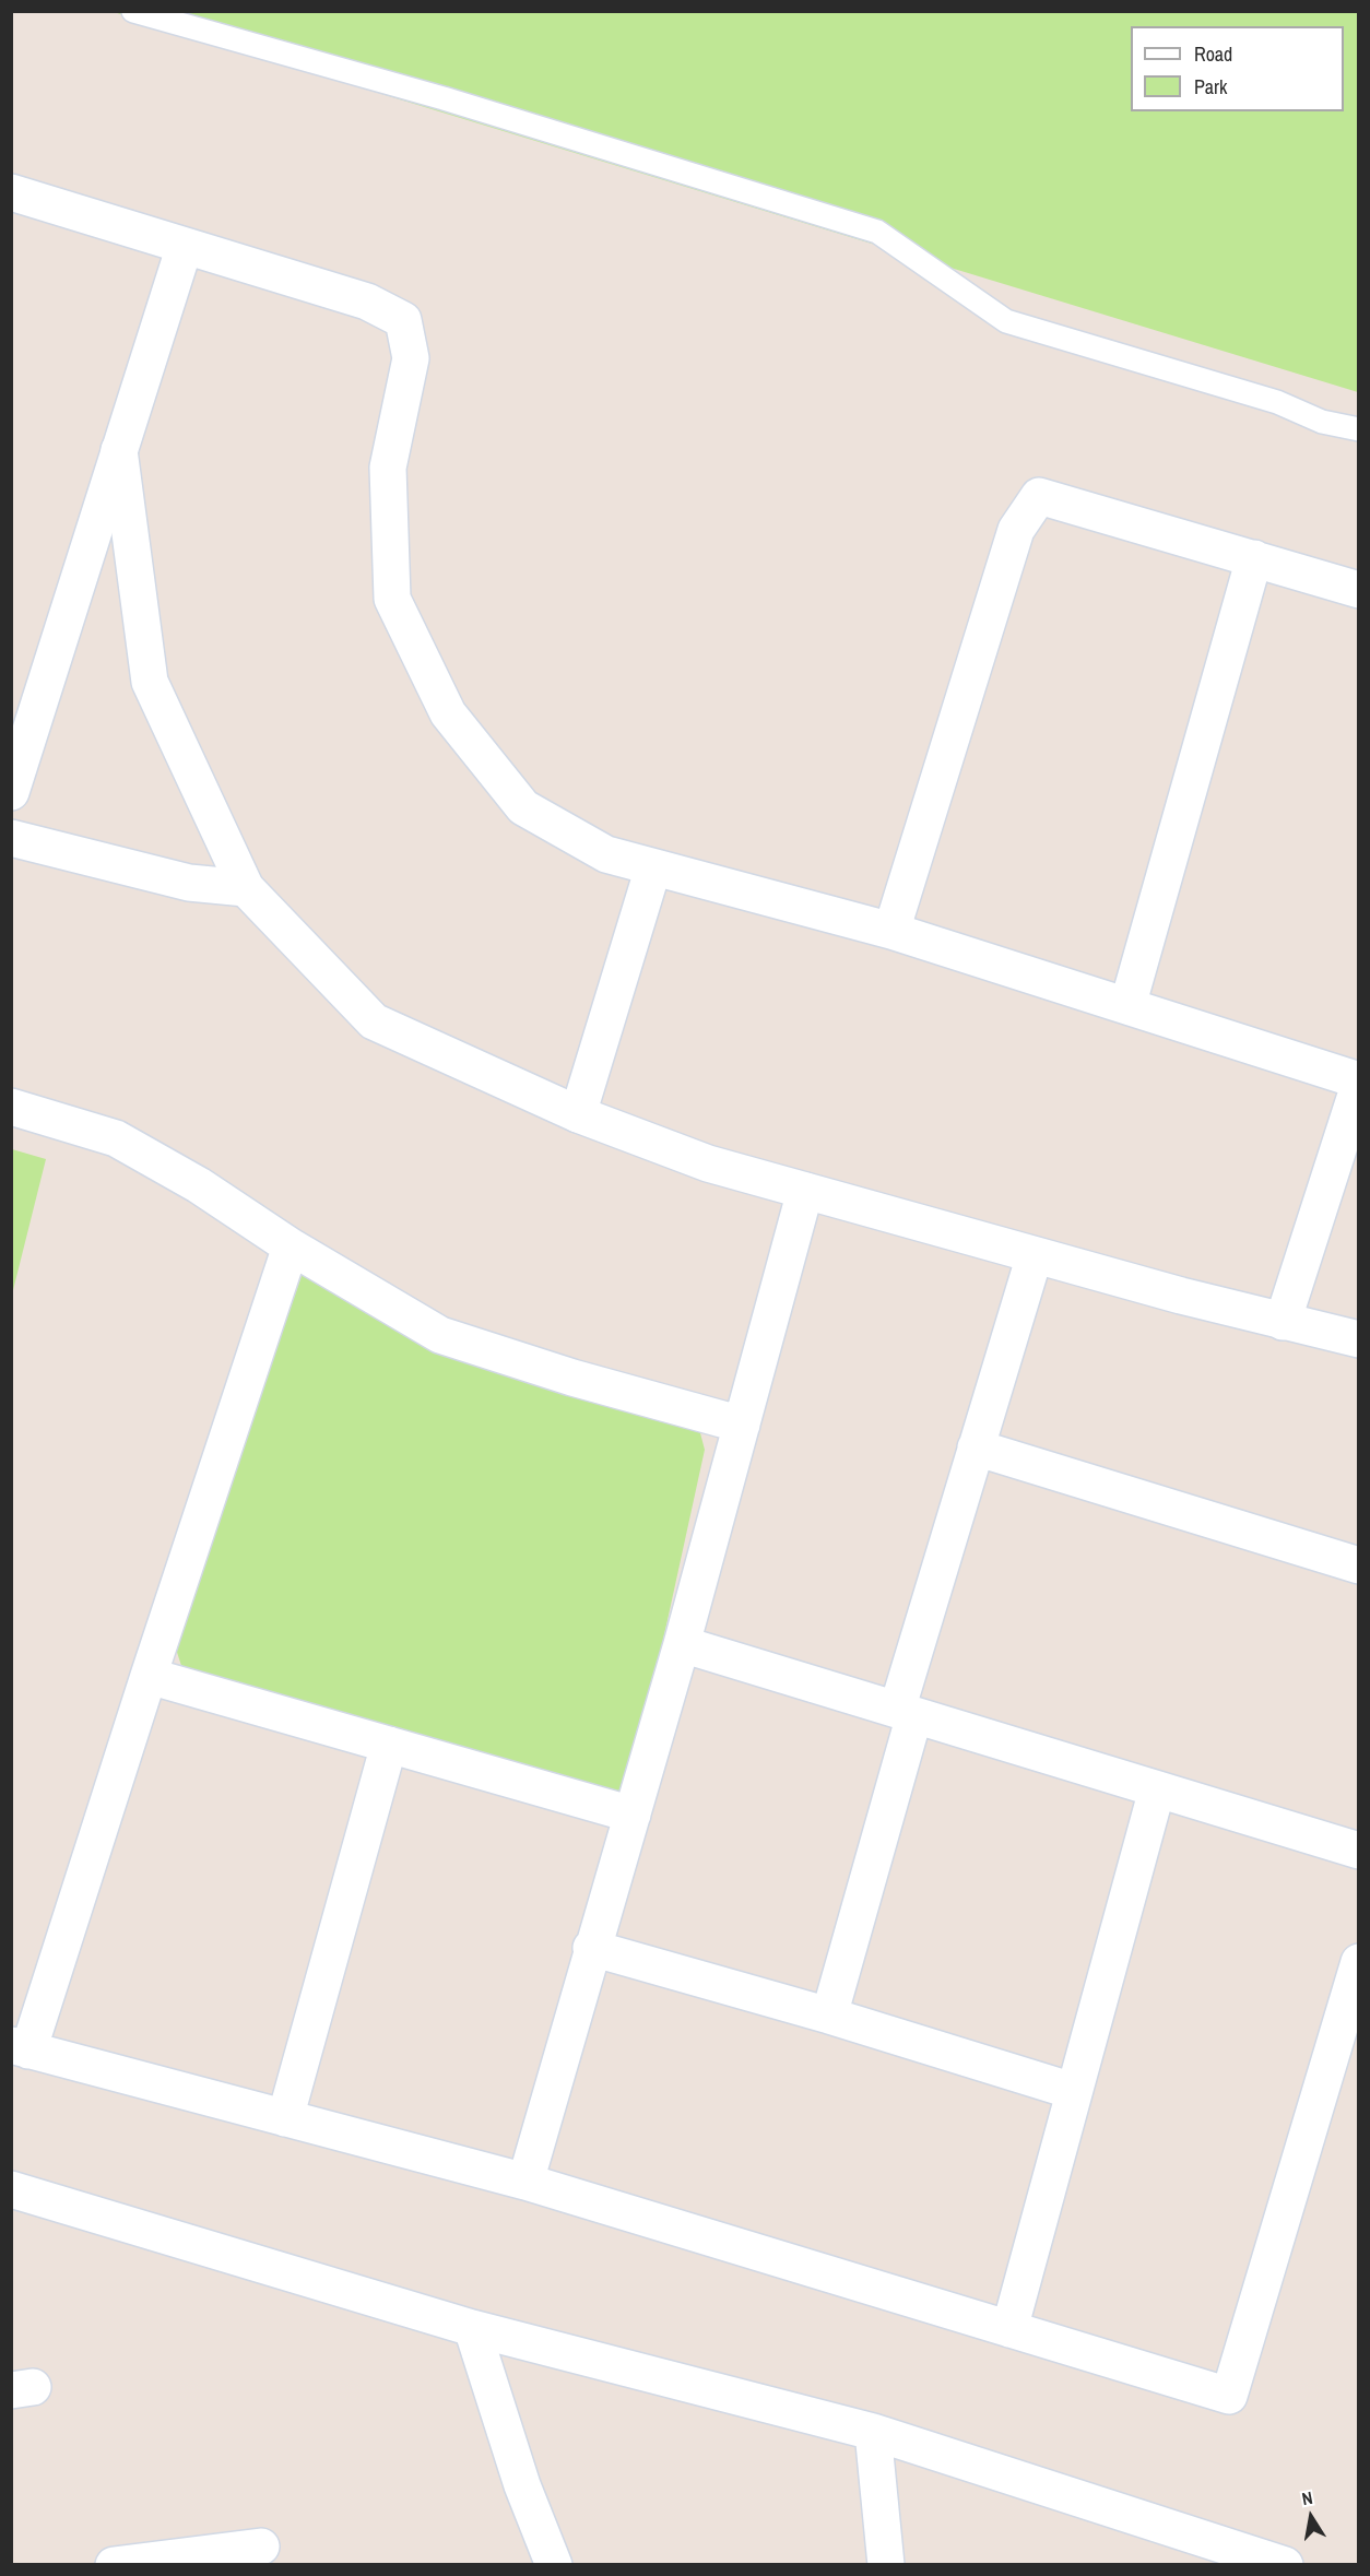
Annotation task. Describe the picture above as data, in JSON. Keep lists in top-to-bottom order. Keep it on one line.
{"legend":["Road","Park"],"north":"top"}
